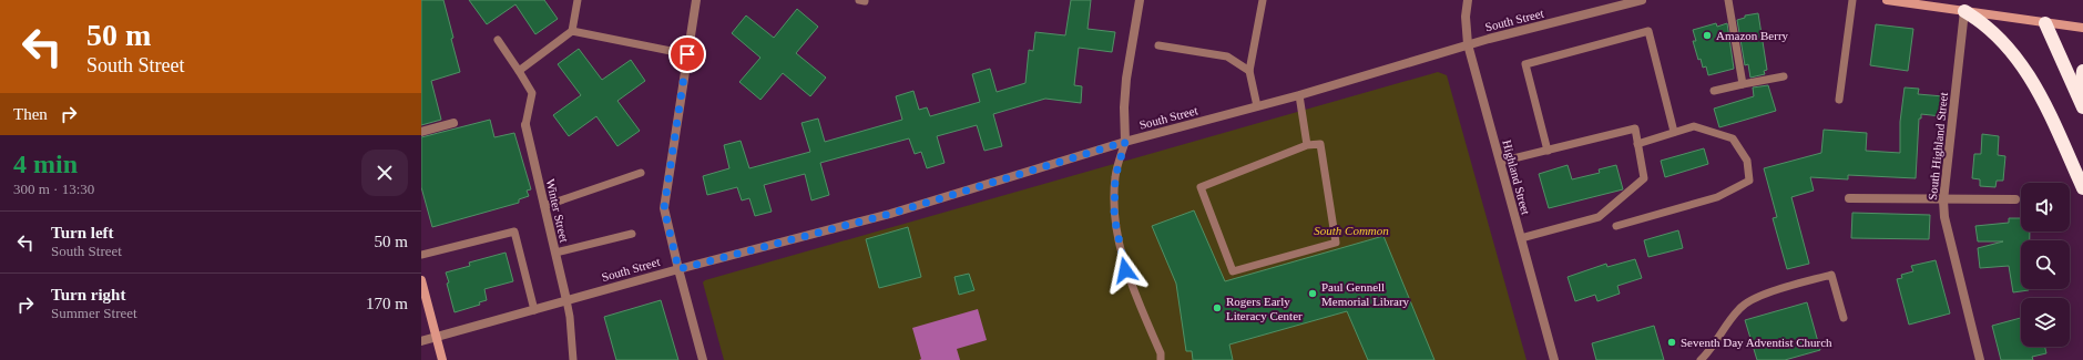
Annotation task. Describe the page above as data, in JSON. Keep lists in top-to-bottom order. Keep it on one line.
{"streets":{"street":["South Street","South Highland Street","Highland Street","Winter Street"]},"crossings":[["South Street","Highland Street"],["South Street","Winter Street"]],"parks":["South Common"],"places":["Amazon Berry","Paul Gennell Memorial Library","Rogers Early Literacy Center","Seventh Day Adventist Church"],"page":{"turn":["50 m","South Street"],"then":"Then","heading":["4 min","300 m · 13:30"],"list":[{"name":"Turn left","note":"South Street","value":"50 m"},{"name":"Turn right","note":"Summer Street","value":"170 m"}]}}
